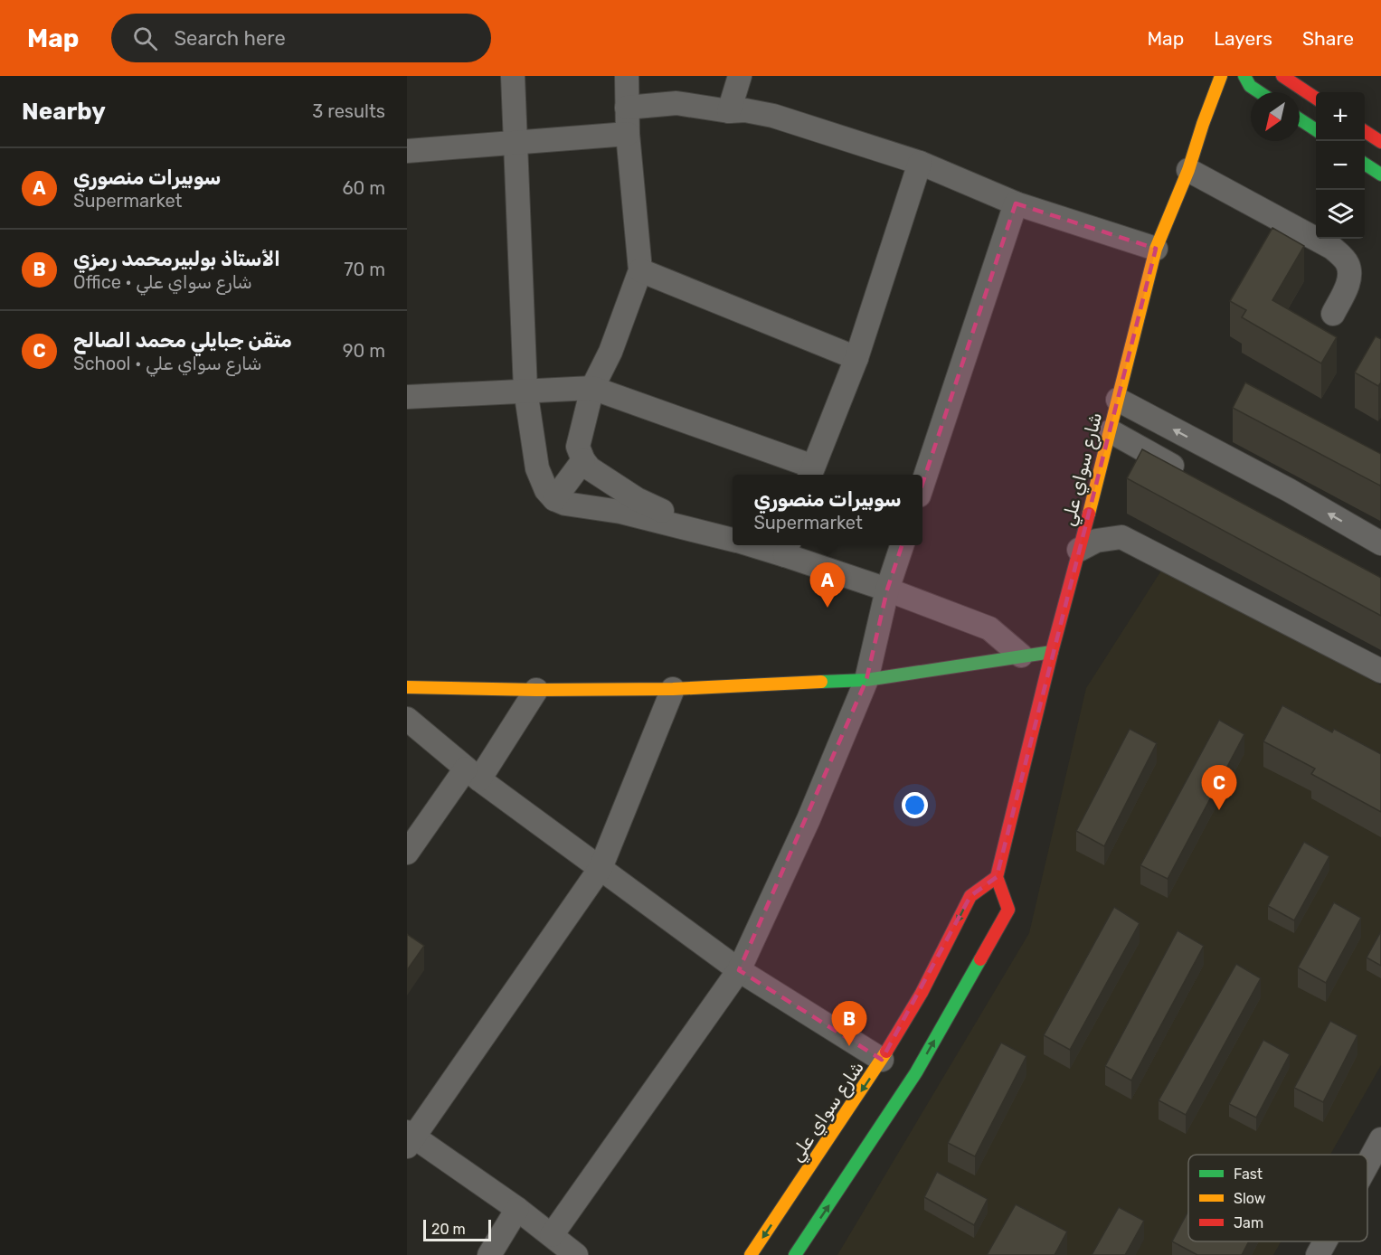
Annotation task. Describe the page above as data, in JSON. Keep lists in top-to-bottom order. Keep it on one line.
{"streets":{"main road":["شارع سواي علي"]},"legend":["Fast","Slow","Jam"],"scale_bar":"20 m","north":"bottom left","page":{"header":"Map","search":"Search here","nav":["Map","Layers","Share"],"heading":["Nearby","3 results"],"map_buttons":["+","−"],"list":[{"mark":"A","name":"سوبيرات منصوري","note":"Supermarket","value":"60 m"},{"mark":"B","name":"الأستاذ بولبيرمحمد رمزي","note":"Office · شارع سواي علي","value":"70 m"},{"mark":"C","name":"متقن جبايلي محمد الصالح","note":"School · شارع سواي علي","value":"90 m"}],"popup":["سوبيرات منصوري","Supermarket"],"pins":["A","C","B"],"scale":"20 m"}}
